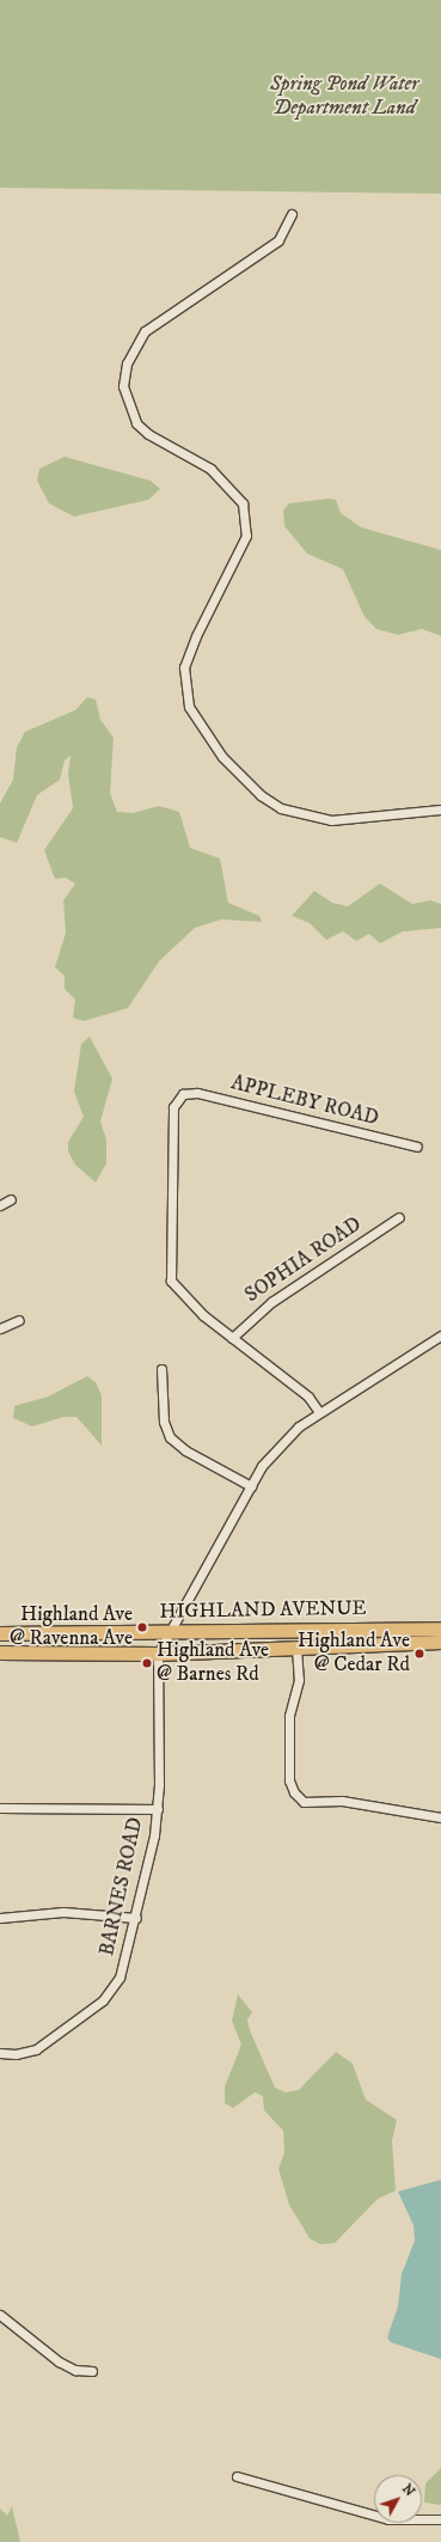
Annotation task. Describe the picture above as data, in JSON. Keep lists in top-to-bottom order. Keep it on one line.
{"streets":{"main road":["HIGHLAND AVENUE"],"street":["APPLEBY ROAD","SOPHIA ROAD","BARNES ROAD"]},"crossings":[["APPLEBY ROAD","SOPHIA ROAD"],["HIGHLAND AVENUE","BARNES ROAD"]],"parks":["Spring Pond Water Department Land"],"places":["Highland Ave @ Ravenna Ave","Highland Ave @ Cedar Rd","Highland Ave @ Barnes Rd"],"north":"top right"}
